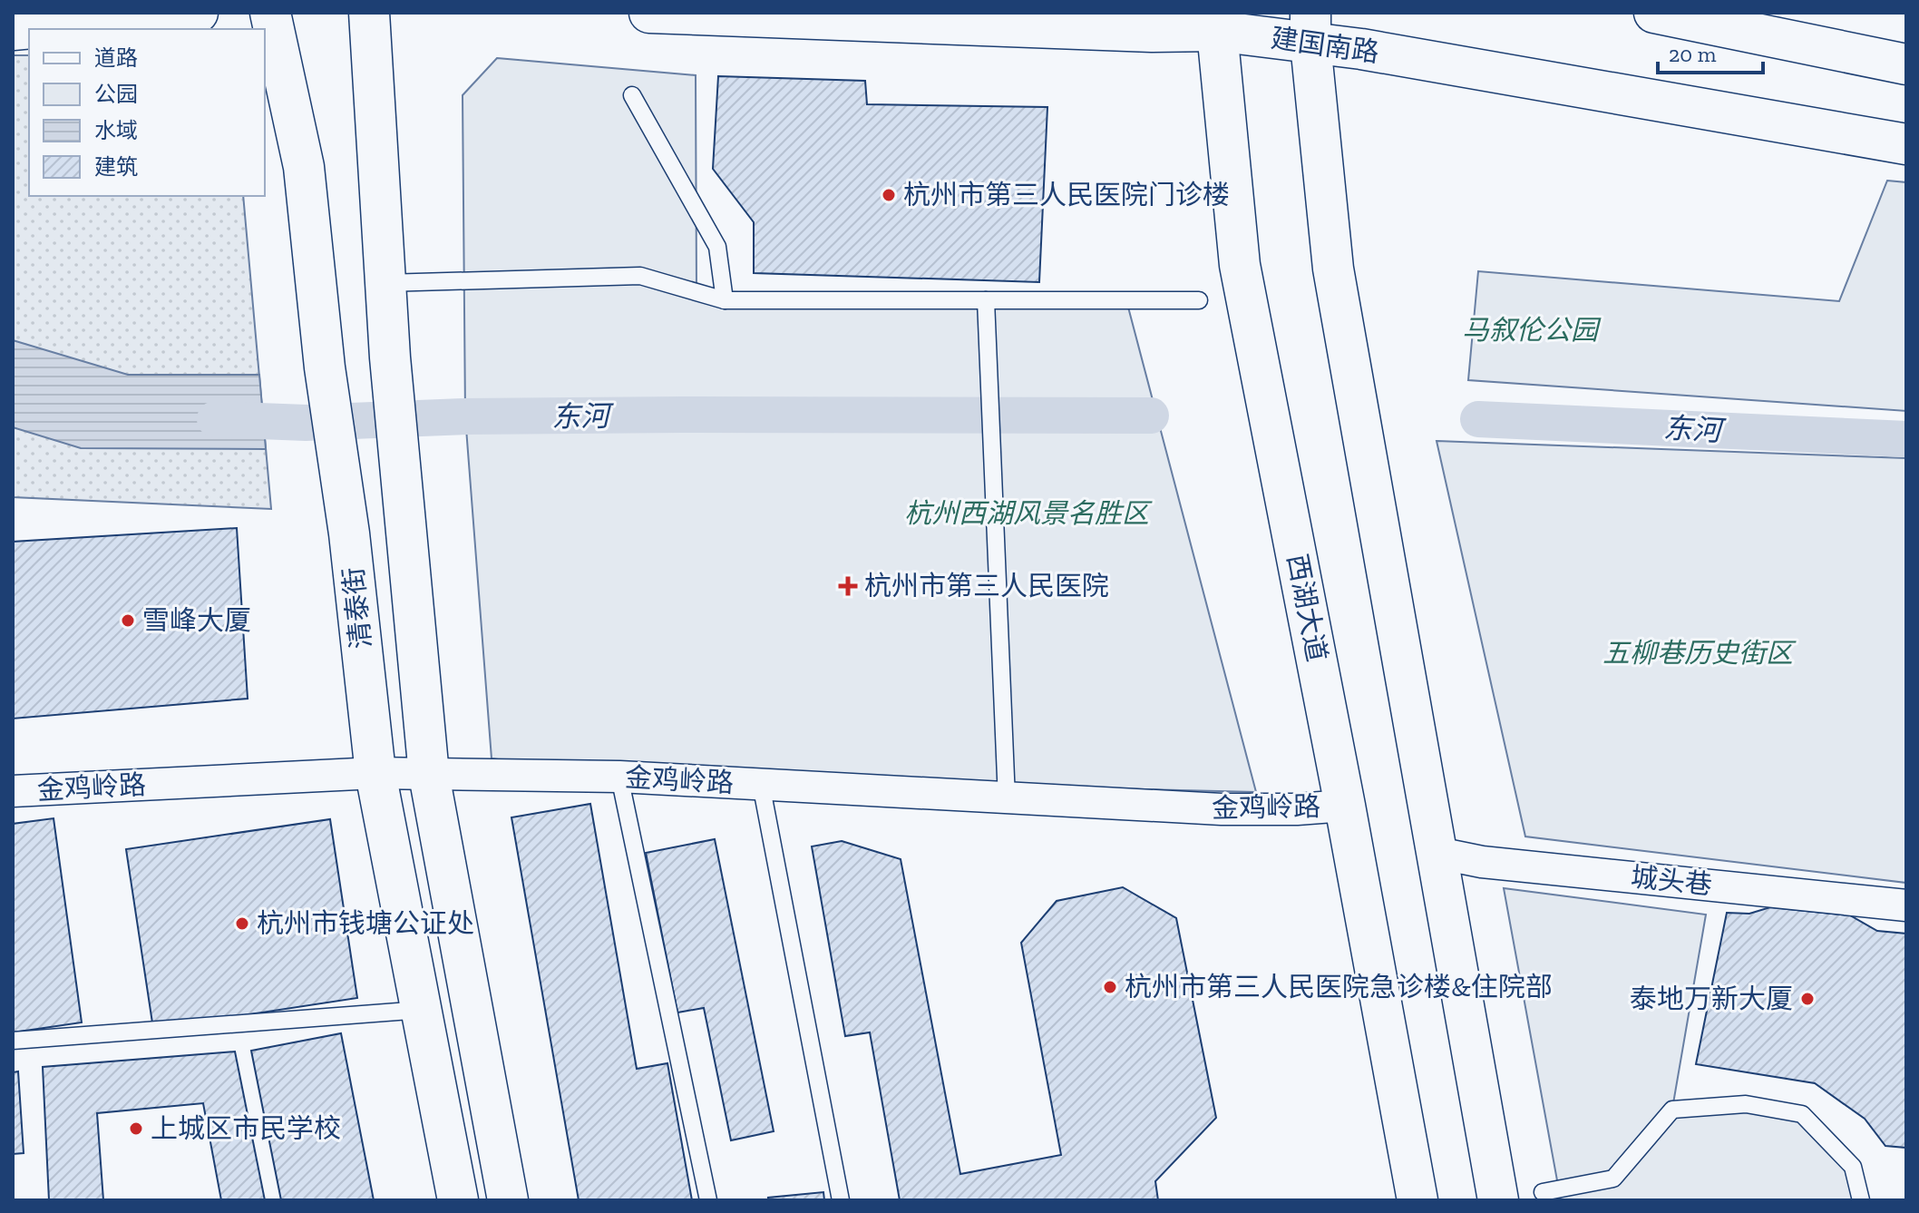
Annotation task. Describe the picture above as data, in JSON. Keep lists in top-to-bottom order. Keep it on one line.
{"streets":{"main road":["建国南路","清泰街","西湖大道"],"street":["金鸡岭路","城头巷"]},"crossings":[["建国南路","西湖大道"],["清泰街","金鸡岭路"],["西湖大道","金鸡岭路"]],"water":["东河"],"parks":["马叙伦公园","杭州西湖风景名胜区","五柳巷历史街区"],"places":{"other":["杭州市第三人民医院门诊楼","雪峰大厦","杭州市钱塘公证处","杭州市第三人民医院急诊楼&住院部","泰地万新大厦","上城区市民学校"],"health":["杭州市第三人民医院"]},"legend":["道路","公园","水域","建筑"],"scale_bar":"20 m"}
